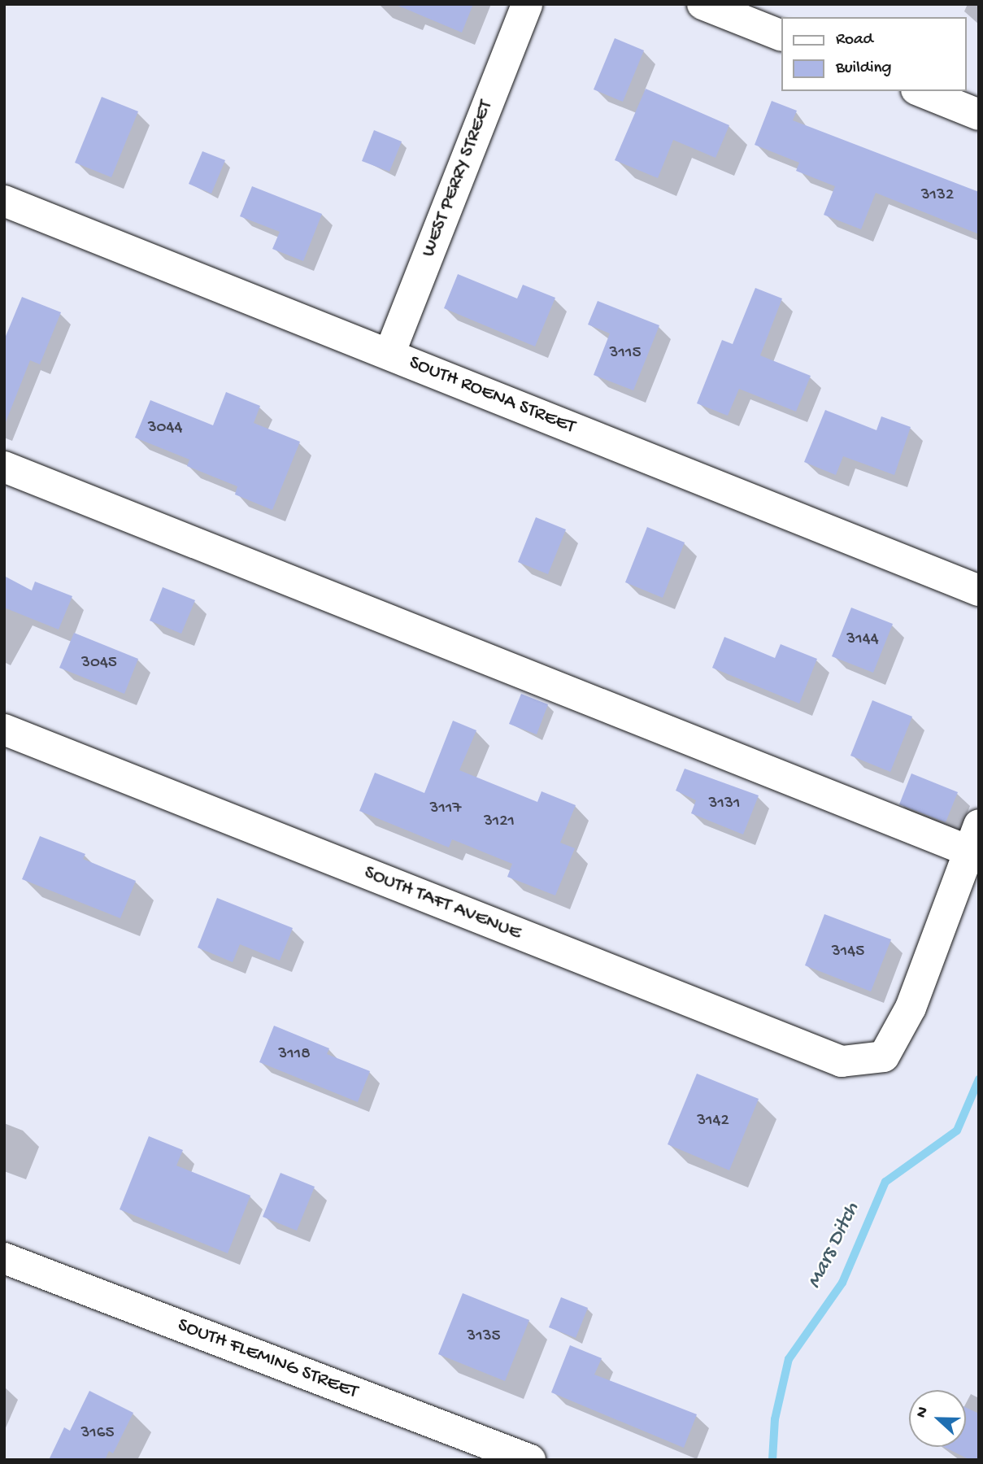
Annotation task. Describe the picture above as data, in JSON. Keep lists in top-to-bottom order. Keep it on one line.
{"streets":{"street":["WEST PERRY STREET","SOUTH ROENA STREET","SOUTH TAFT AVENUE","SOUTH FLEMING STREET"]},"crossings":[["WEST PERRY STREET","SOUTH ROENA STREET"]],"water":["Mars Ditch"],"house_numbers":["3132","3115","3044","3144","3045","3131","3117","3121","3145","3118","3142","3135","3165"],"legend":["Road","Building"],"north":"left"}
